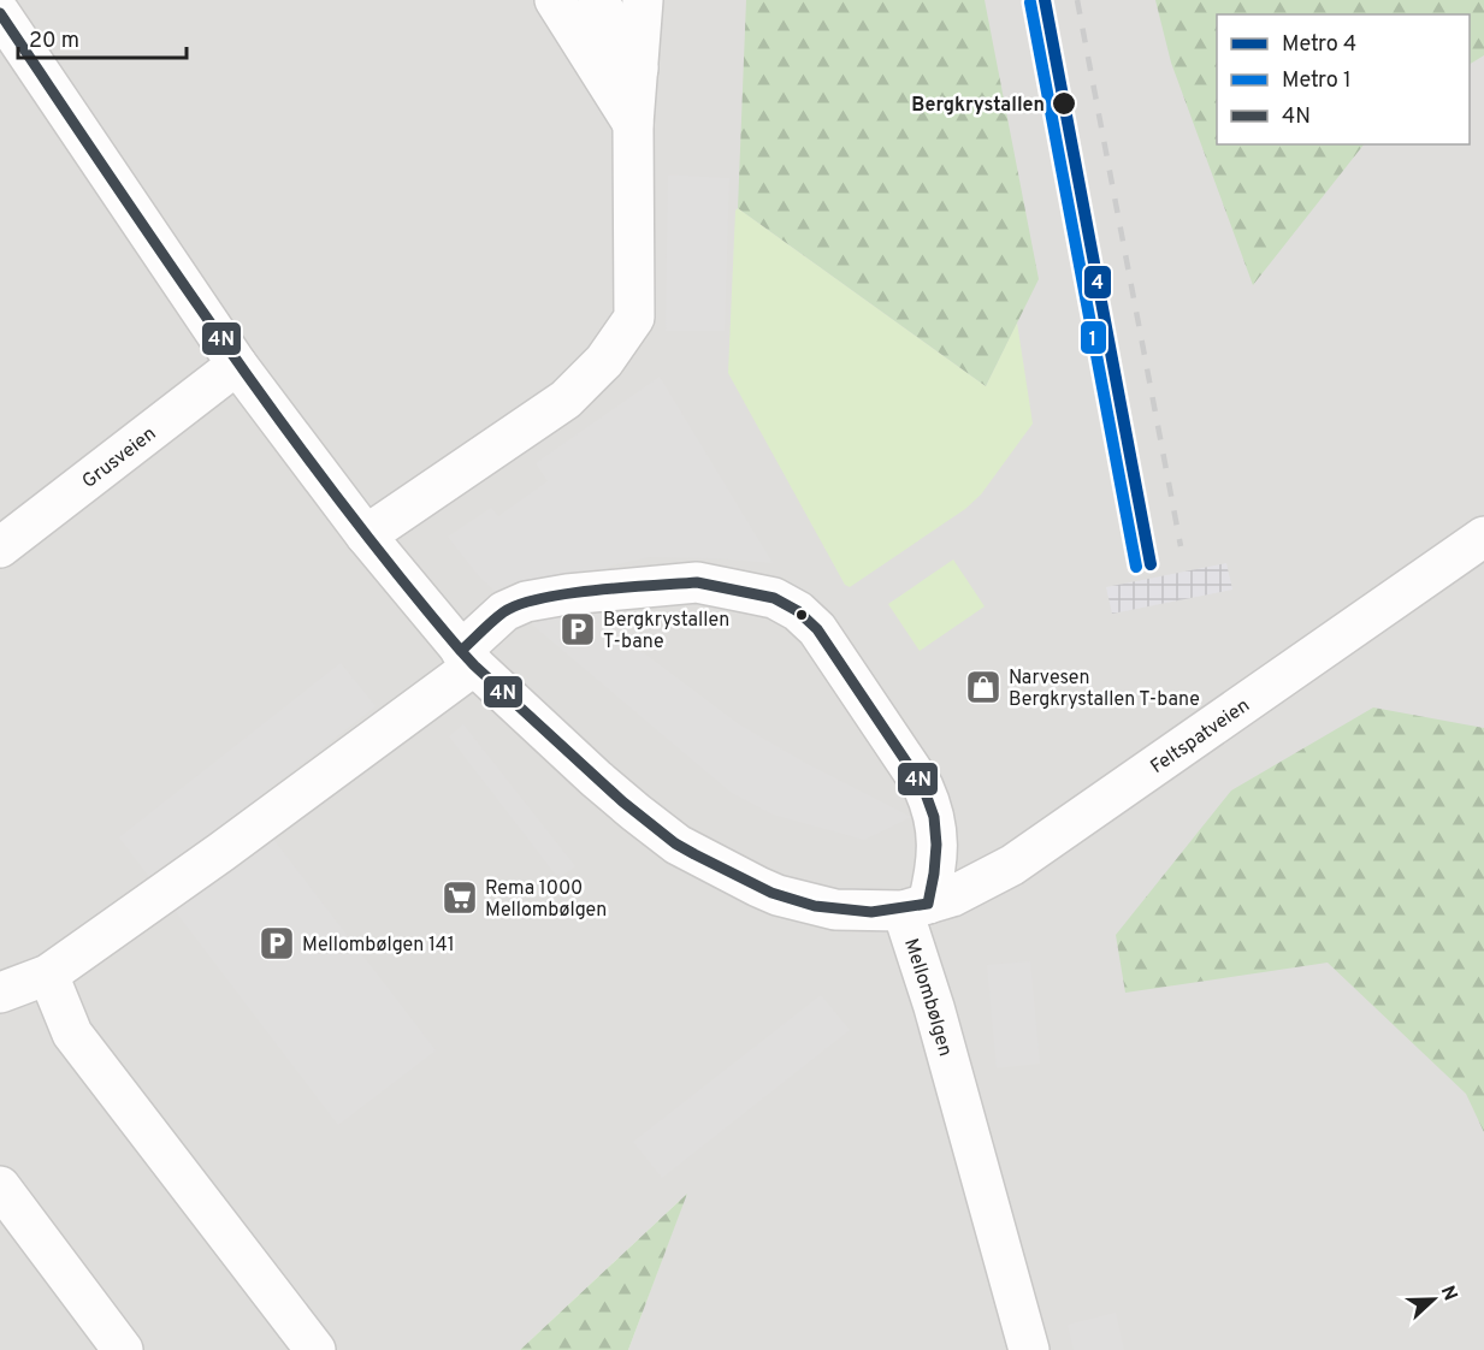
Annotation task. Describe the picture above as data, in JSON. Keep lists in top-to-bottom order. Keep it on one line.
{"streets":{"street":["Grusveien","Feltspatveien","Mellombølgen"]},"crossings":[["Grusveien","Mellombølgen"],["Feltspatveien","Mellombølgen"]],"places":{"other":["Bergkrystallen"],"parking":["Bergkrystallen T-bane","Mellombølgen 141"],"shop":["Narvesen Bergkrystallen T-bane"],"supermarket":["Rema 1000 Mellombølgen"]},"lines":["metro line 4","metro line 1","transit line 4N"],"legend":["Metro 4","Metro 1","4N"],"scale_bar":"20 m","north":"right"}
